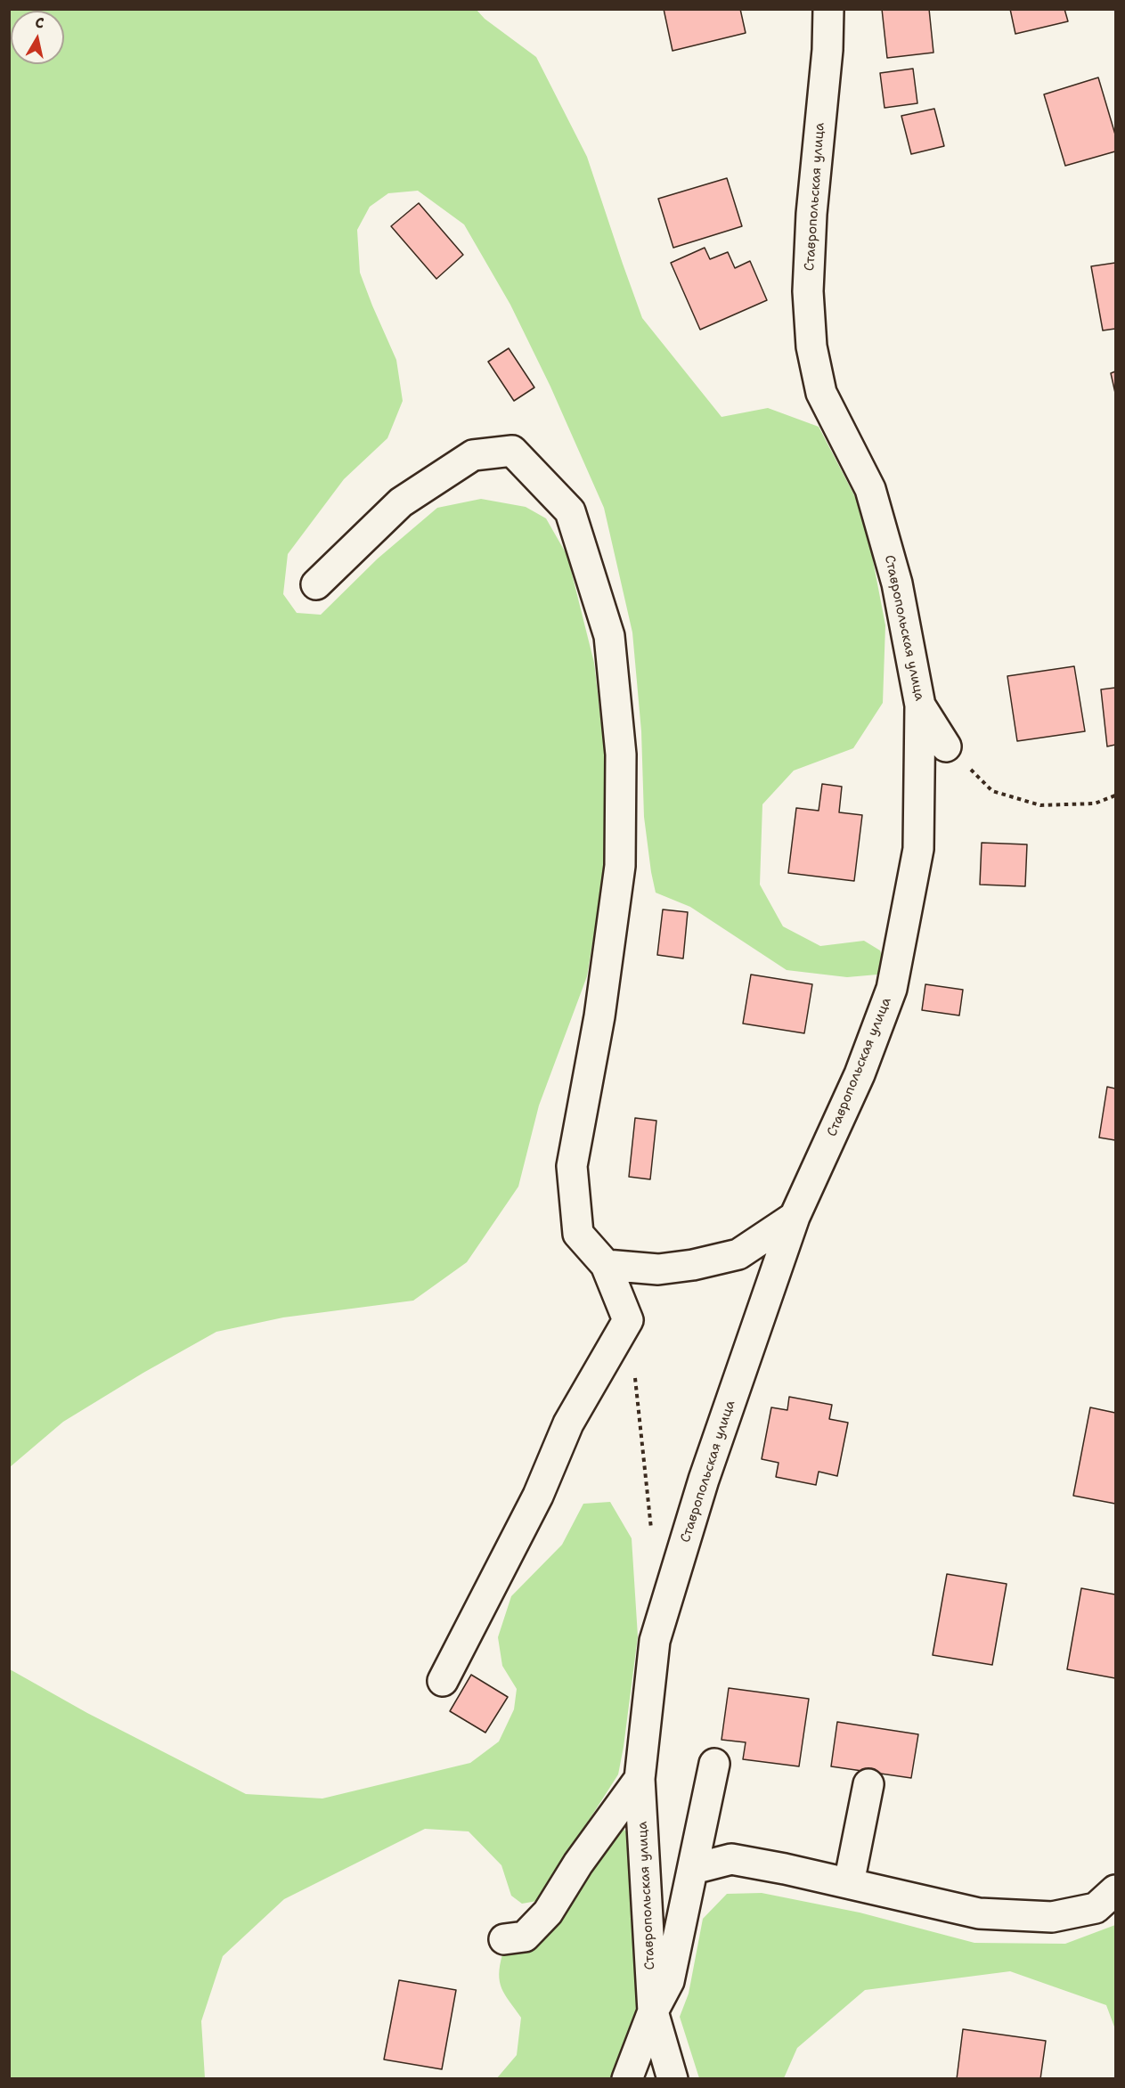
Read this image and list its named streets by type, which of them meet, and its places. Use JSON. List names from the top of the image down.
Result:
{
  "streets": {
    "street": ["Ставропольская улица"]
  },
  "north": "top"
}
